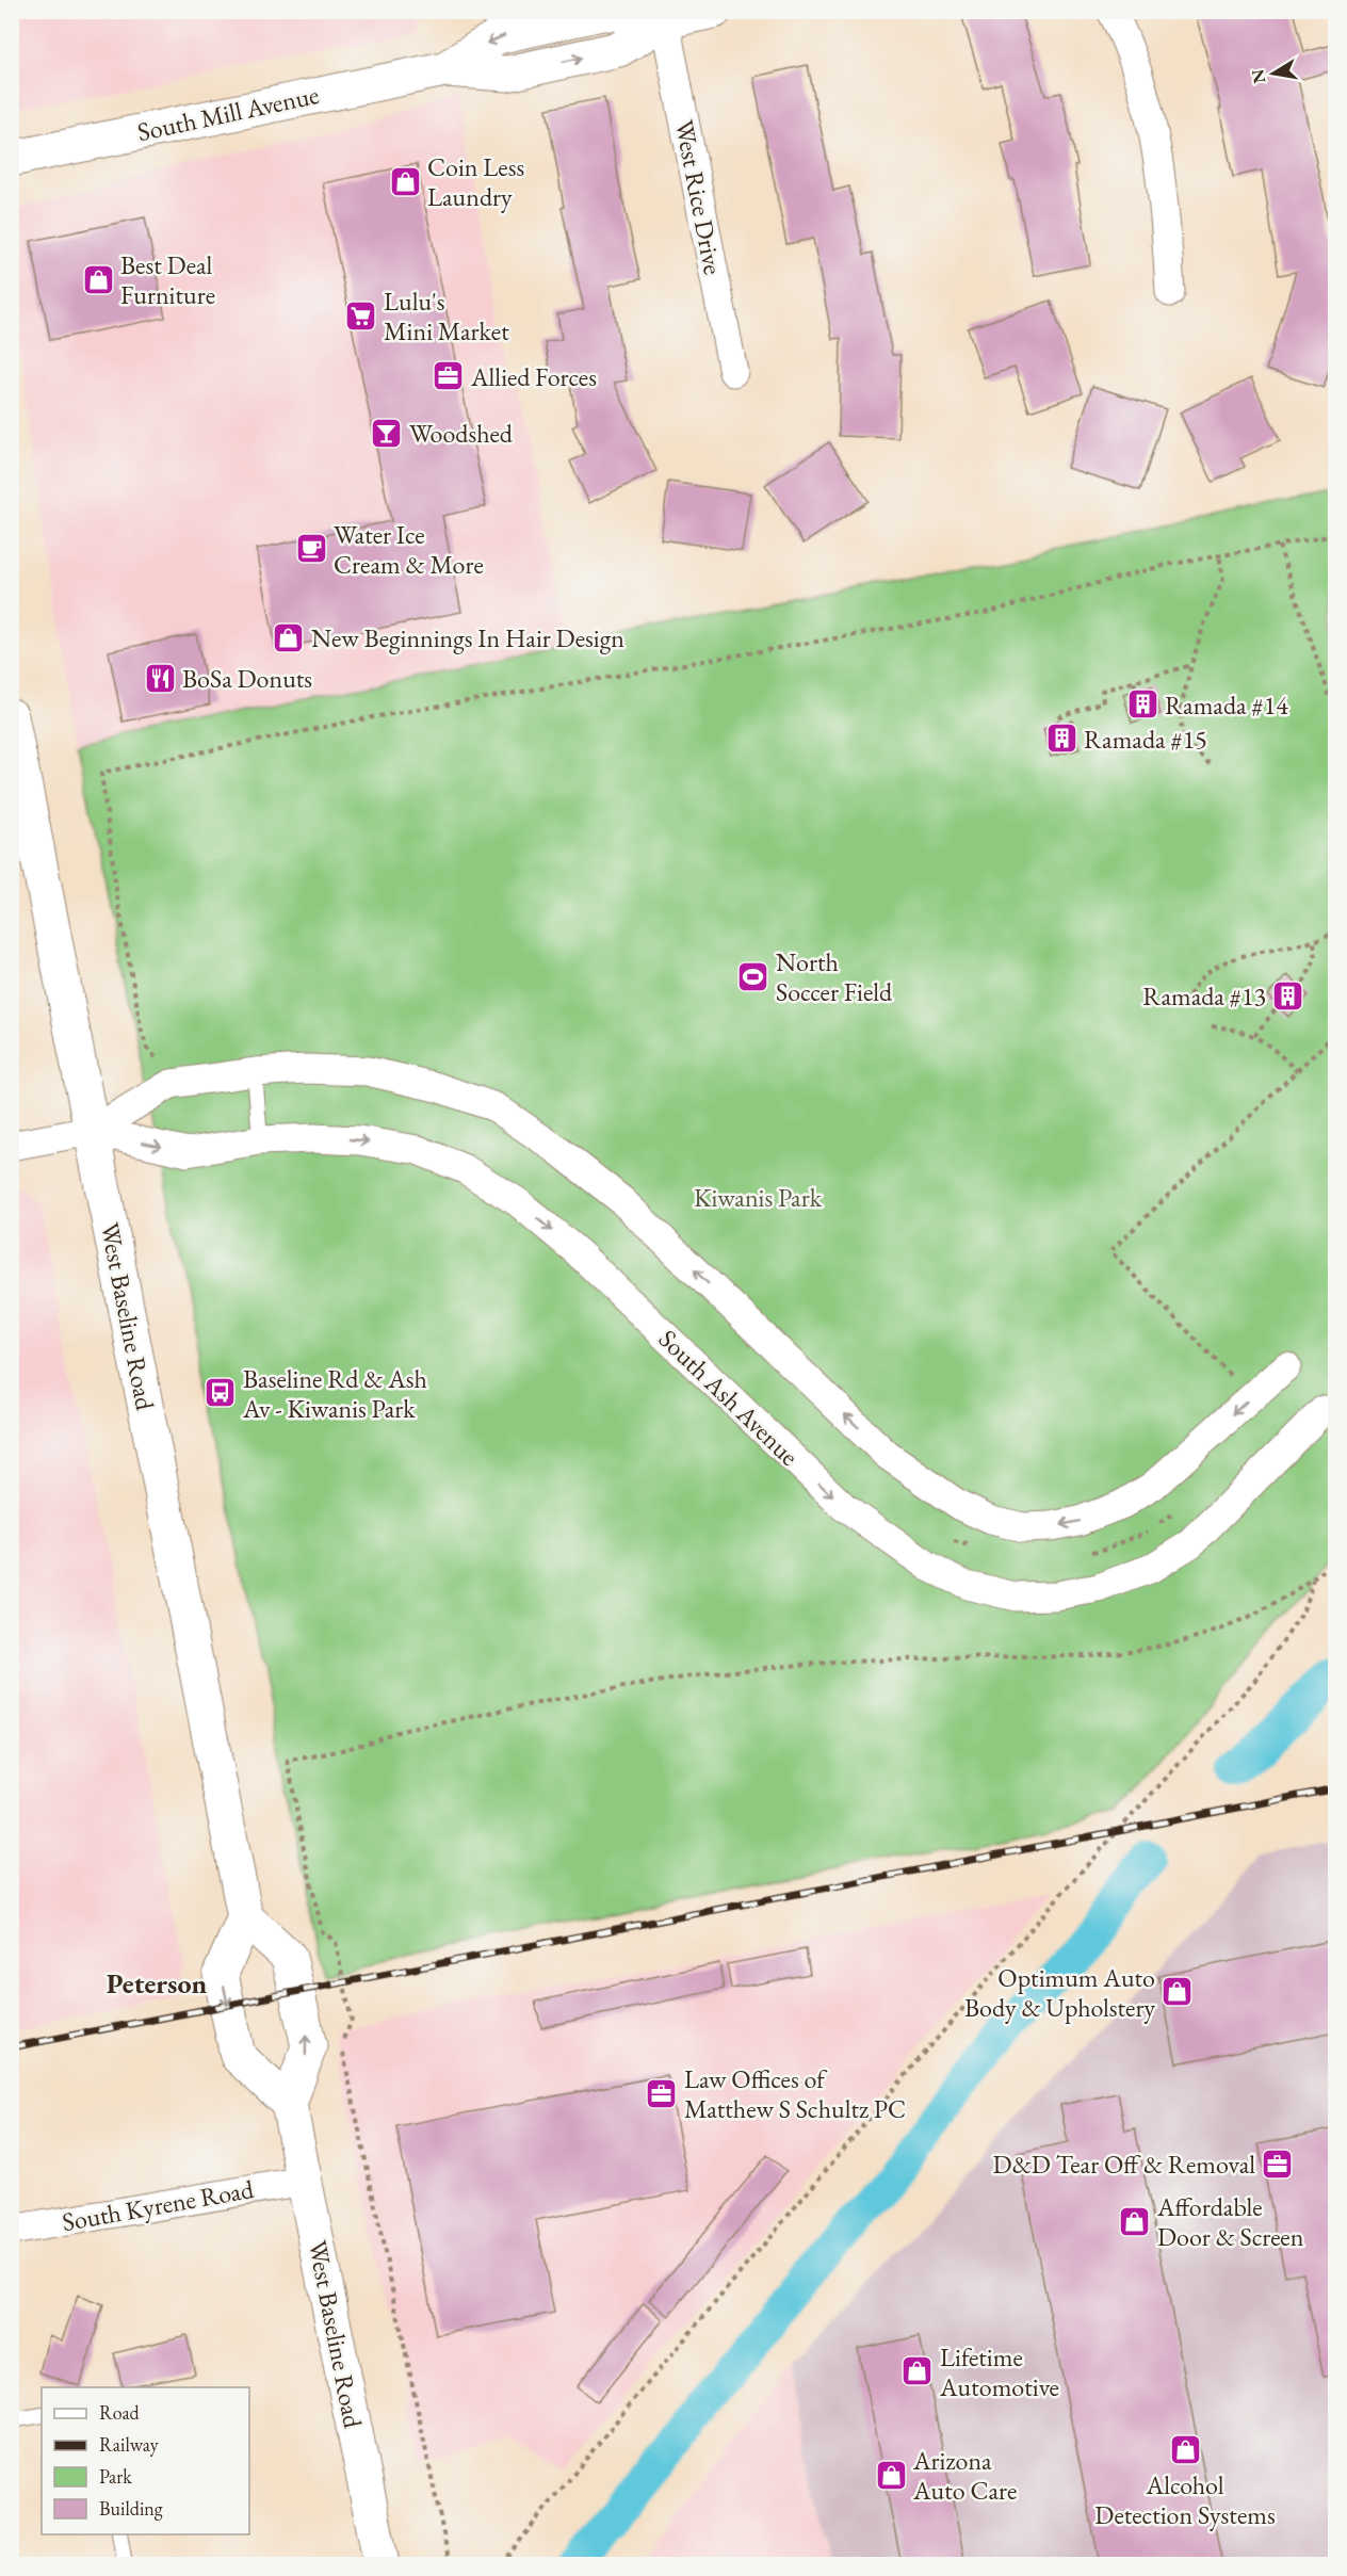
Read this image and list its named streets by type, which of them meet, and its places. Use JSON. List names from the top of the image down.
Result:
{
  "streets": {
    "main road": ["South Mill Avenue", "West Baseline Road"],
    "street": ["West Rice Drive", "South Ash Avenue", "South Kyrene Road"]
  },
  "crossings": [
    ["South Mill Avenue", "West Rice Drive"],
    ["West Baseline Road", "South Ash Avenue"],
    ["West Baseline Road", "South Kyrene Road"]
  ],
  "districts": ["Peterson"],
  "parks": ["Kiwanis Park"],
  "places": {
    "shop": [
      "Coin Less Laundry",
      "Best Deal Furniture",
      "New Beginnings In Hair Design",
      "Optimum Auto Body & Upholstery",
      "Affordable Door & Screen",
      "Lifetime Automotive",
      "Alcohol Detection Systems",
      "Arizona Auto Care"
    ],
    "supermarket": ["Lulu's Mini Market"],
    "office": ["Allied Forces", "Law Offices of Matthew S Schultz PC", "D&D Tear Off & Removal"],
    "bar": ["Woodshed"],
    "cafe": ["Water Ice Cream & More"],
    "restaurant": ["BoSa Donuts"],
    "building": ["Ramada #14", "Ramada #15", "Ramada #13"],
    "sports": ["North Soccer Field"],
    "bus stop": ["Baseline Rd & Ash Av - Kiwanis Park"]
  },
  "legend": [
    "Road",
    "Railway",
    "Park",
    "Building"
  ],
  "north": "left"
}
